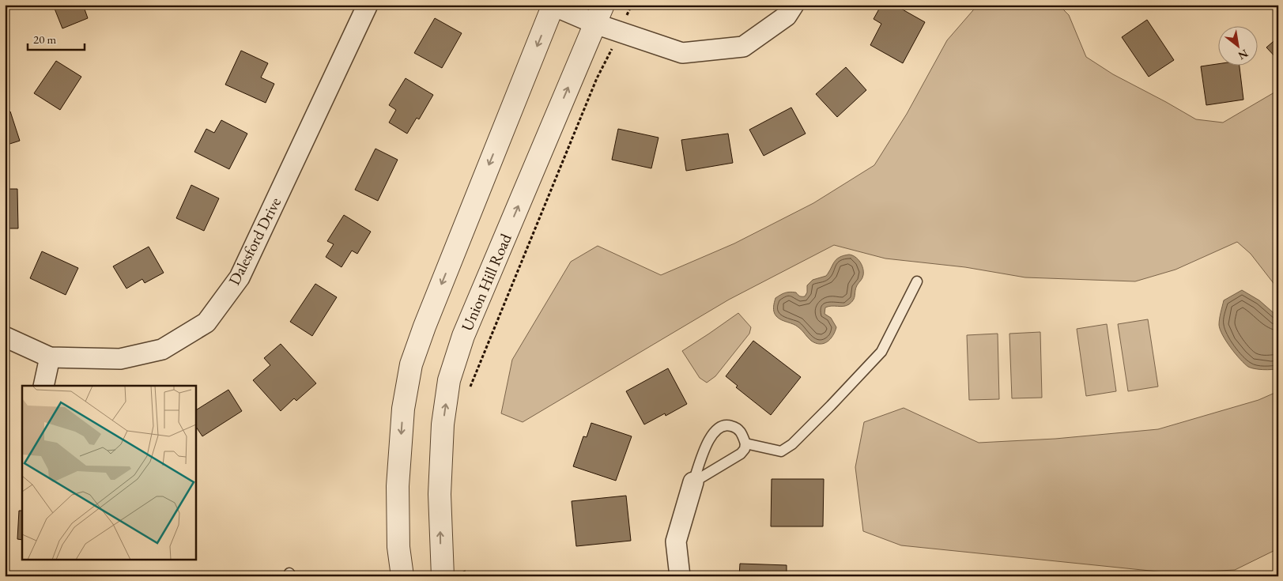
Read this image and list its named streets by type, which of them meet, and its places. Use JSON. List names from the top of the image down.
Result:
{
  "streets": {
    "street": ["Dalesford Drive", "Union Hill Road"]
  },
  "scale_bar": "20 m",
  "north": "bottom right"
}
